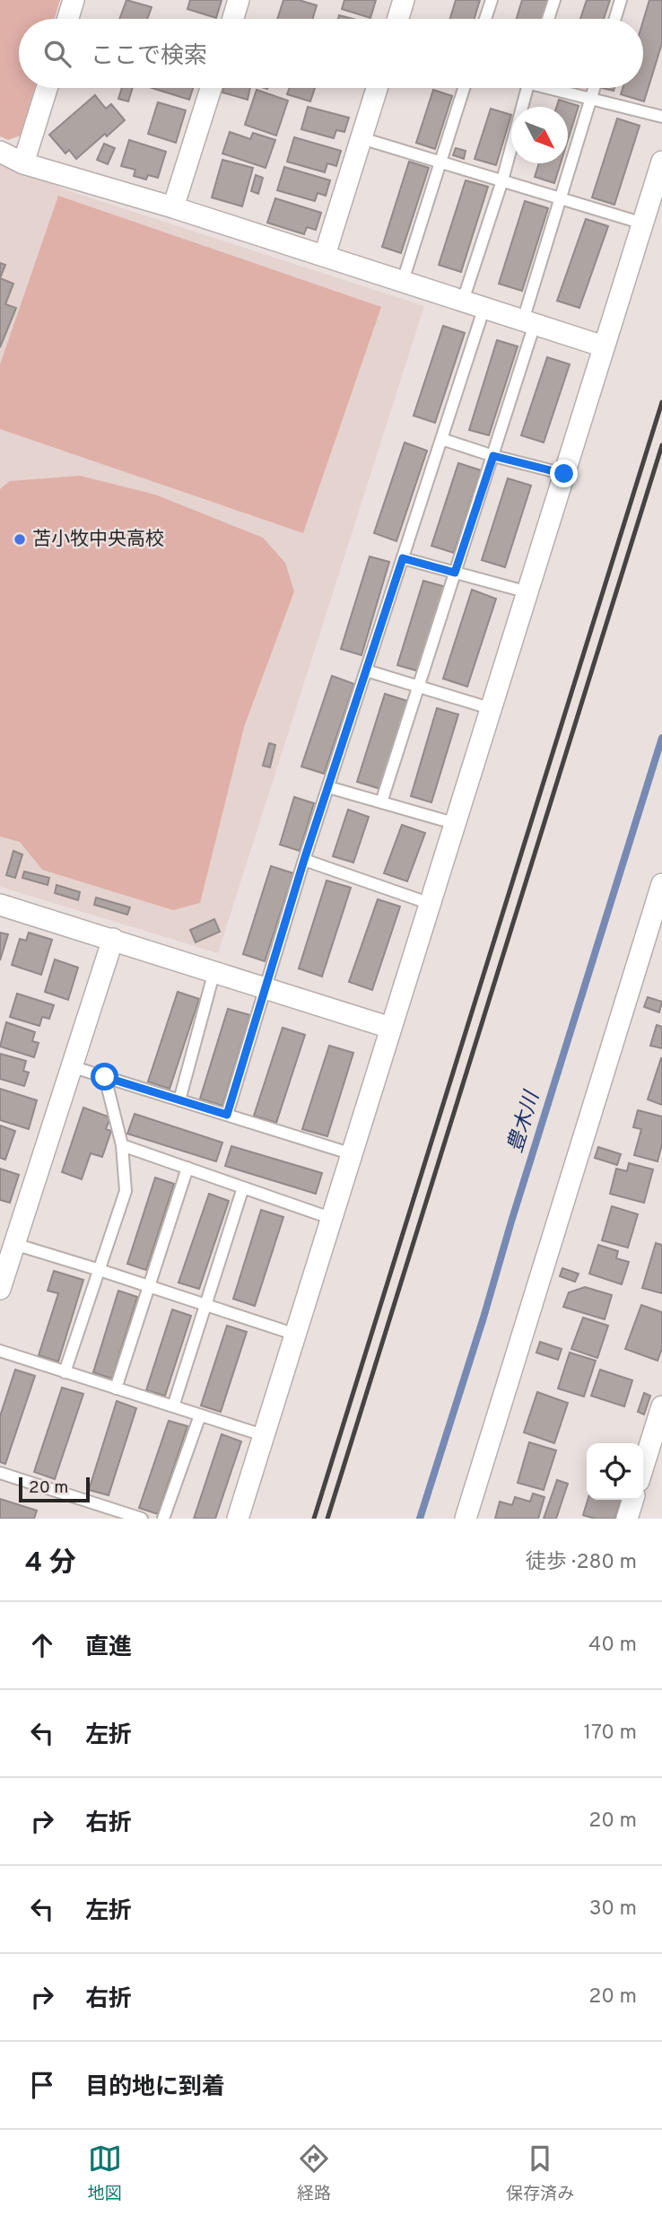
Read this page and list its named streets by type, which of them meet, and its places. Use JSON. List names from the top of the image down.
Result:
{
  "water": ["豊木川"],
  "places": ["苫小牧中央高校"],
  "scale_bar": "20 m",
  "north": "bottom right",
  "page": {
    "search": "ここで検索",
    "scale": "20 m",
    "heading": ["4 分", "徒歩 · 280 m"],
    "list": [
      ["直進", "40 m"],
      ["左折", "170 m"],
      ["右折", "20 m"],
      ["左折", "30 m"],
      ["右折", "20 m"],
      "目的地に到着"
    ],
    "nav": ["地図", "経路", "保存済み"]
  }
}
